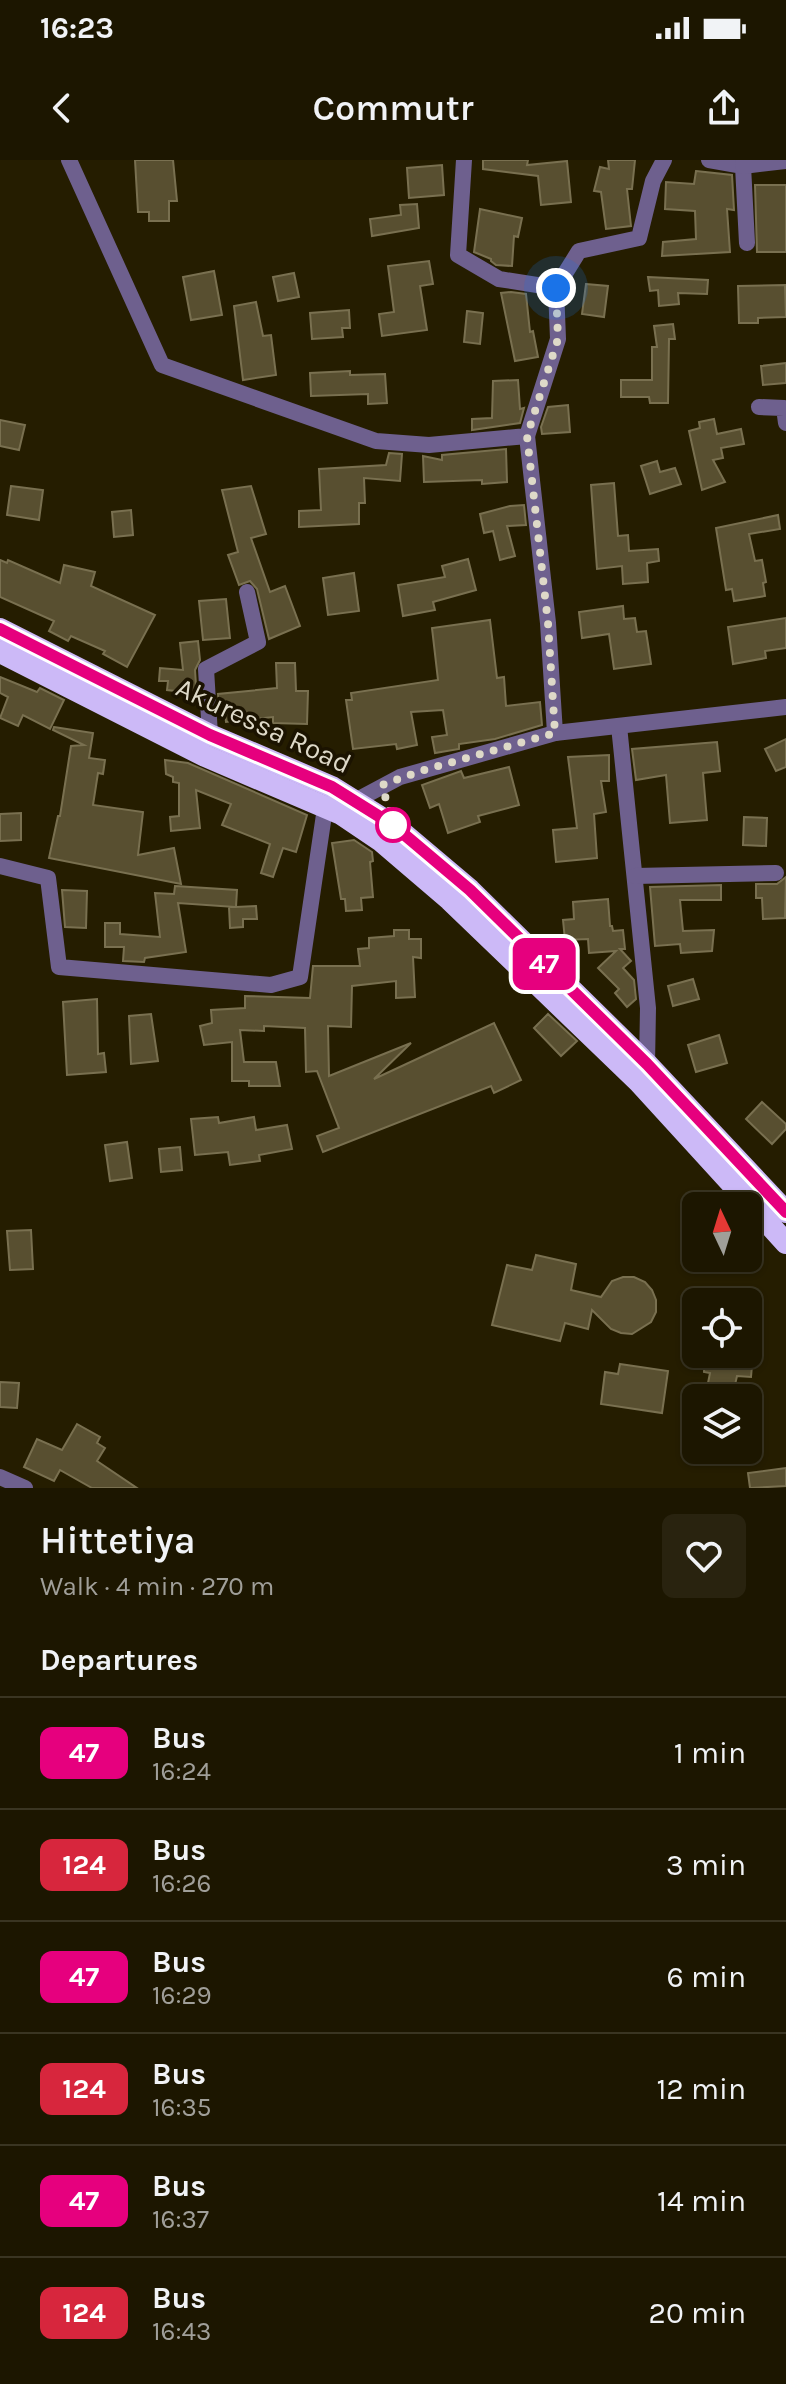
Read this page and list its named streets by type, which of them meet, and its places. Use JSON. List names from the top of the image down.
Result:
{
  "streets": {
    "highway": ["Akuressa Road"]
  },
  "lines": ["bus line 47"],
  "north": "top",
  "page": {
    "status": "16:23",
    "header": "Commutr",
    "on_map": "47",
    "heading": [
      ["Hittetiya", "Walk · 4 min · 270 m"],
      "Departures"
    ],
    "list": [
      {
        "mark": "47",
        "name": "Bus",
        "note": "16:24",
        "value": "1 min"
      },
      {
        "mark": "124",
        "name": "Bus",
        "note": "16:26",
        "value": "3 min"
      },
      {
        "mark": "47",
        "name": "Bus",
        "note": "16:29",
        "value": "6 min"
      },
      {
        "mark": "124",
        "name": "Bus",
        "note": "16:35",
        "value": "12 min"
      },
      {
        "mark": "47",
        "name": "Bus",
        "note": "16:37",
        "value": "14 min"
      },
      {
        "mark": "124",
        "name": "Bus",
        "note": "16:43",
        "value": "20 min"
      }
    ]
  }
}
